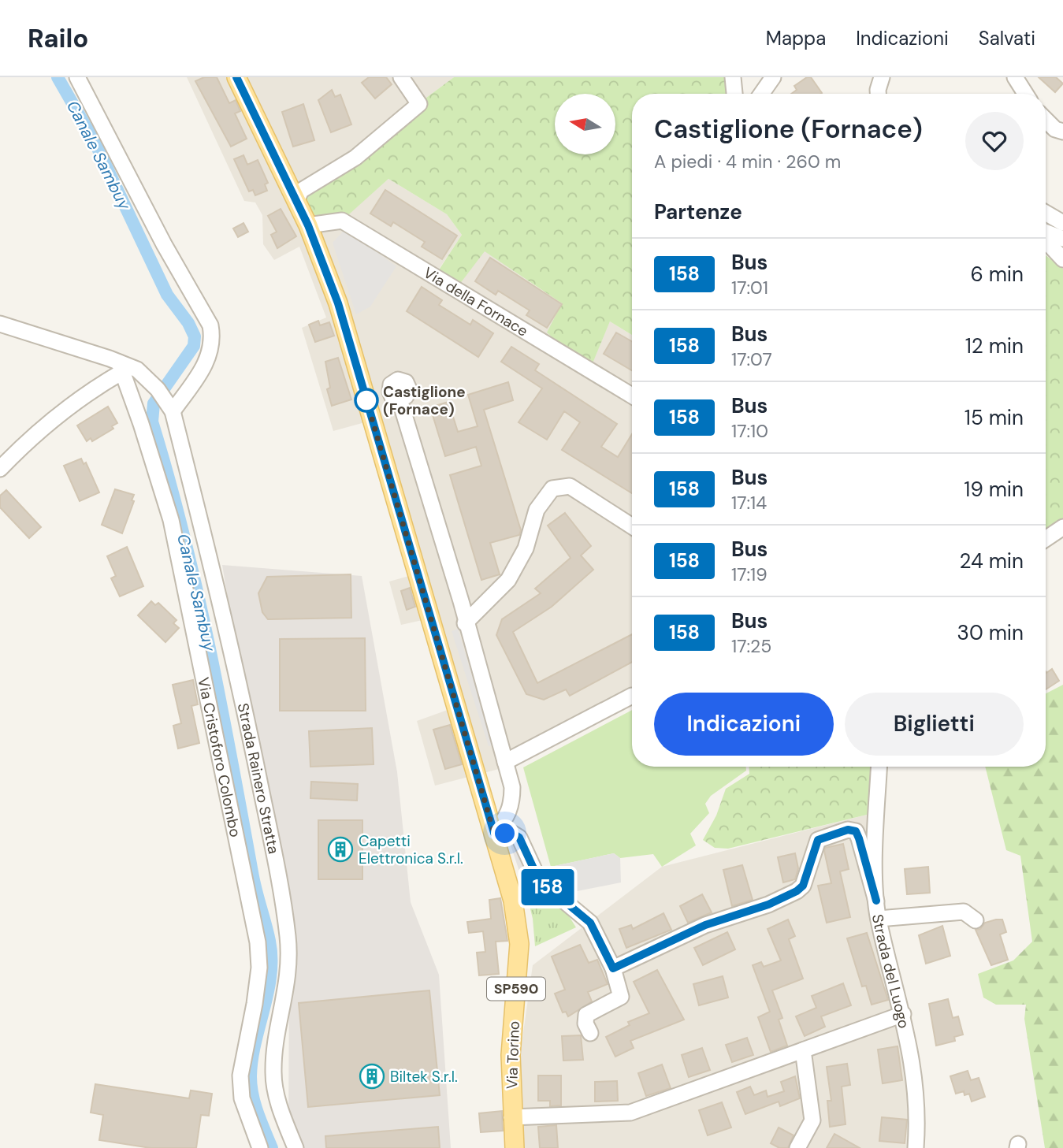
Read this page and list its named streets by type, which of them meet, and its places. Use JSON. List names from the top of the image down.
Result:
{
  "streets": {
    "main road": ["SP590", "Via Torino"],
    "street": [
      "Via della Fornace",
      "Via Cristoforo Colombo",
      "Strada Rainero Stratta",
      "Strada del Luogo"
    ]
  },
  "crossings": [
    ["Via della Fornace", "Via Torino"],
    ["Via Cristoforo Colombo", "Strada Rainero Stratta"]
  ],
  "water": ["Canale Sambuy"],
  "places": {
    "other": ["Castiglione (Fornace)"],
    "building": ["Capetti Elettronica S.r.l.", "Biltek S.r.l."]
  },
  "lines": ["bus line 158"],
  "north": "left",
  "page": {
    "header": "Railo",
    "nav": ["Mappa", "Indicazioni", "Salvati"],
    "on_map": "158",
    "heading": [
      ["Castiglione (Fornace)", "A piedi · 4 min · 260 m"],
      "Partenze"
    ],
    "list": [
      {
        "mark": "158",
        "name": "Bus",
        "note": "17:01",
        "value": "6 min"
      },
      {
        "mark": "158",
        "name": "Bus",
        "note": "17:07",
        "value": "12 min"
      },
      {
        "mark": "158",
        "name": "Bus",
        "note": "17:10",
        "value": "15 min"
      },
      {
        "mark": "158",
        "name": "Bus",
        "note": "17:14",
        "value": "19 min"
      },
      {
        "mark": "158",
        "name": "Bus",
        "note": "17:19",
        "value": "24 min"
      },
      {
        "mark": "158",
        "name": "Bus",
        "note": "17:25",
        "value": "30 min"
      }
    ],
    "buttons": ["Indicazioni", "Biglietti"]
  }
}
